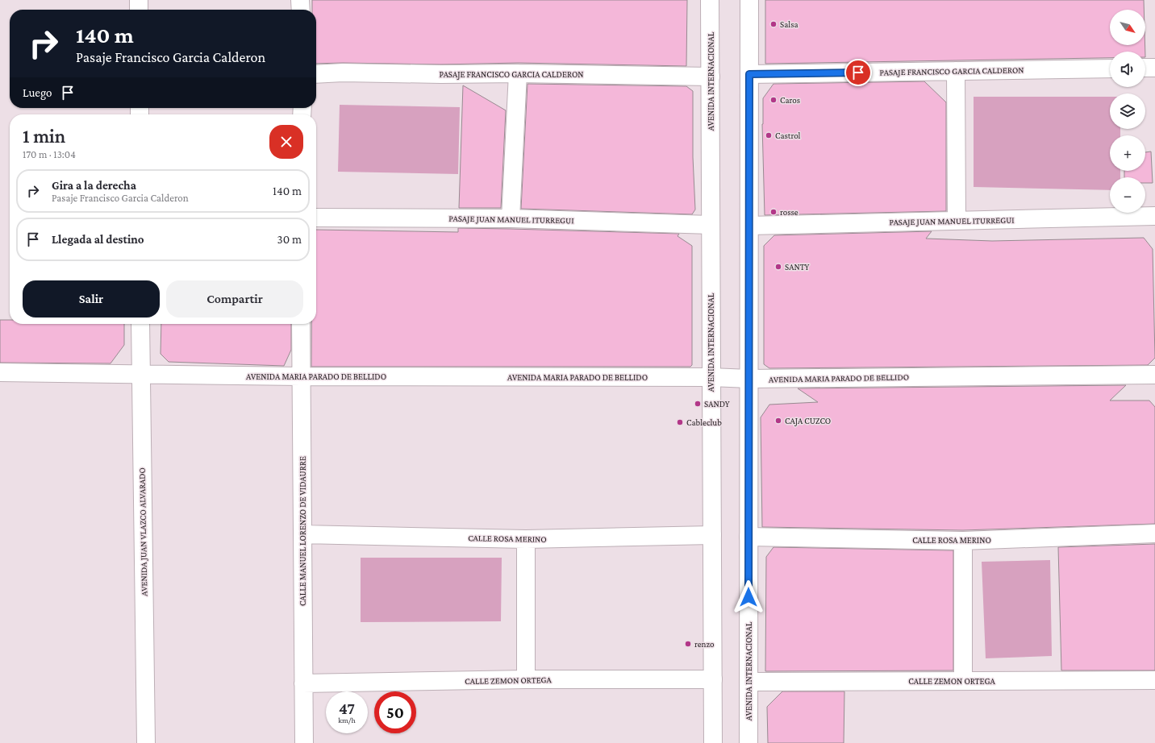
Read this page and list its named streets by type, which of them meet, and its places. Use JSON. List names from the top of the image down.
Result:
{
  "streets": {
    "street": [
      "PASAJE FRANCISCO GARCIA CALDERON",
      "AVENIDA INTERNACIONAL",
      "PASAJE JUAN MANUEL ITURREGUI",
      "AVENIDA MARIA PARADO DE BELLIDO",
      "CALLE MANUEL LORENZO DE VIDAURRE",
      "AVENIDA JUAN VLAZCO ALVARADO",
      "CALLE ROSA MERINO",
      "CALLE ZEMON ORTEGA"
    ]
  },
  "crossings": [
    ["PASAJE FRANCISCO GARCIA CALDERON", "AVENIDA INTERNACIONAL"],
    ["AVENIDA INTERNACIONAL", "PASAJE JUAN MANUEL ITURREGUI"],
    ["AVENIDA INTERNACIONAL", "AVENIDA MARIA PARADO DE BELLIDO"],
    ["AVENIDA INTERNACIONAL", "CALLE ROSA MERINO"],
    ["AVENIDA INTERNACIONAL", "CALLE ZEMON ORTEGA"],
    ["AVENIDA MARIA PARADO DE BELLIDO", "CALLE MANUEL LORENZO DE VIDAURRE"],
    ["AVENIDA MARIA PARADO DE BELLIDO", "AVENIDA JUAN VLAZCO ALVARADO"],
    ["CALLE MANUEL LORENZO DE VIDAURRE", "CALLE ROSA MERINO"],
    ["CALLE MANUEL LORENZO DE VIDAURRE", "CALLE ZEMON ORTEGA"]
  ],
  "places": [
    "Salsa",
    "Caros",
    "Castrol",
    "rosse",
    "SANTY",
    "SANDY",
    "CAJA CUZCO",
    "Cableclub",
    "renzo"
  ],
  "north": "bottom right",
  "page": {
    "map_buttons": ["+", "−"],
    "turn": ["140 m", "Pasaje Francisco Garcia Calderon"],
    "then": "Luego",
    "heading": ["1 min", "170 m · 13:04"],
    "list": [
      {
        "name": "Gira a la derecha",
        "note": "Pasaje Francisco Garcia Calderon",
        "value": "140 m"
      },
      {
        "name": "Llegada al destino",
        "value": "30 m"
      }
    ],
    "buttons": ["Salir", "Compartir"],
    "speed": "47 km/h",
    "limit": "50"
  }
}
